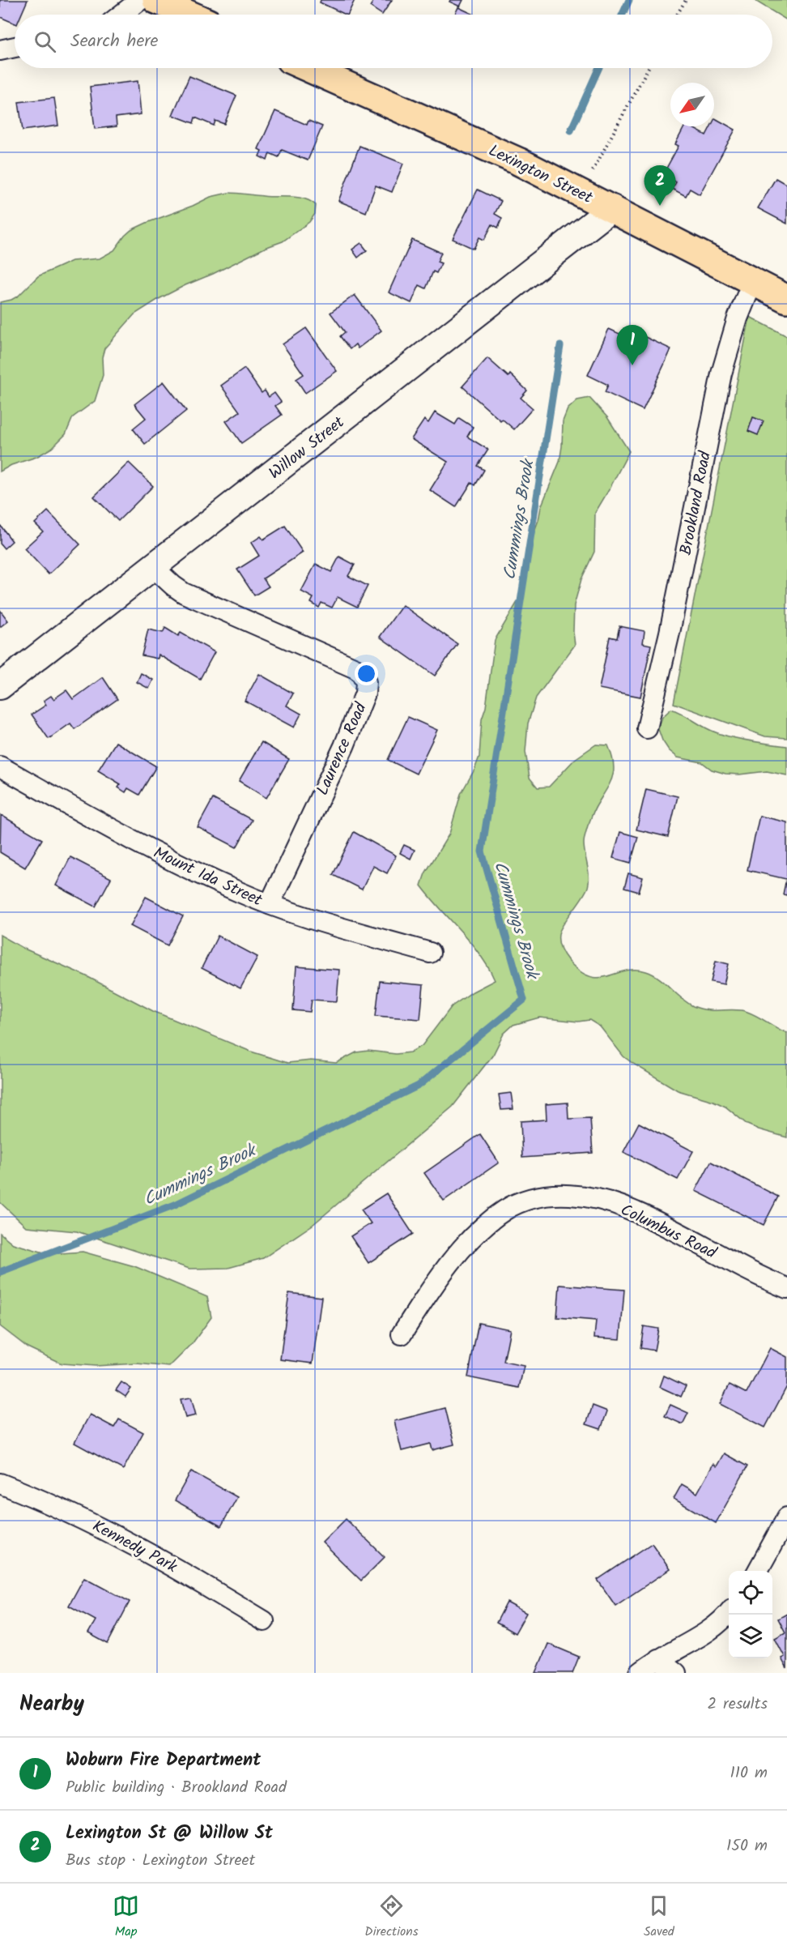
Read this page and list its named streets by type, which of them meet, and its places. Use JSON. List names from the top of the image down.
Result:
{
  "streets": {
    "main road": ["Lexington Street"],
    "street": [
      "Willow Street",
      "Brookland Road",
      "Laurence Road",
      "Mount Ida Street",
      "Columbus Road",
      "Kennedy Park"
    ]
  },
  "crossings": [
    ["Lexington Street", "Willow Street"],
    ["Lexington Street", "Brookland Road"],
    ["Willow Street", "Laurence Road"],
    ["Laurence Road", "Mount Ida Street"]
  ],
  "water": ["Cummings Brook"],
  "north": "bottom left",
  "page": {
    "search": "Search here",
    "pins": ["2", "1"],
    "heading": ["Nearby", "2 results"],
    "list": [
      {
        "mark": "1",
        "name": "Woburn Fire Department",
        "note": "Public building · Brookland Road",
        "value": "110 m"
      },
      {
        "mark": "2",
        "name": "Lexington St @ Willow St",
        "note": "Bus stop · Lexington Street",
        "value": "150 m"
      }
    ],
    "nav": ["Map", "Directions", "Saved"]
  }
}
